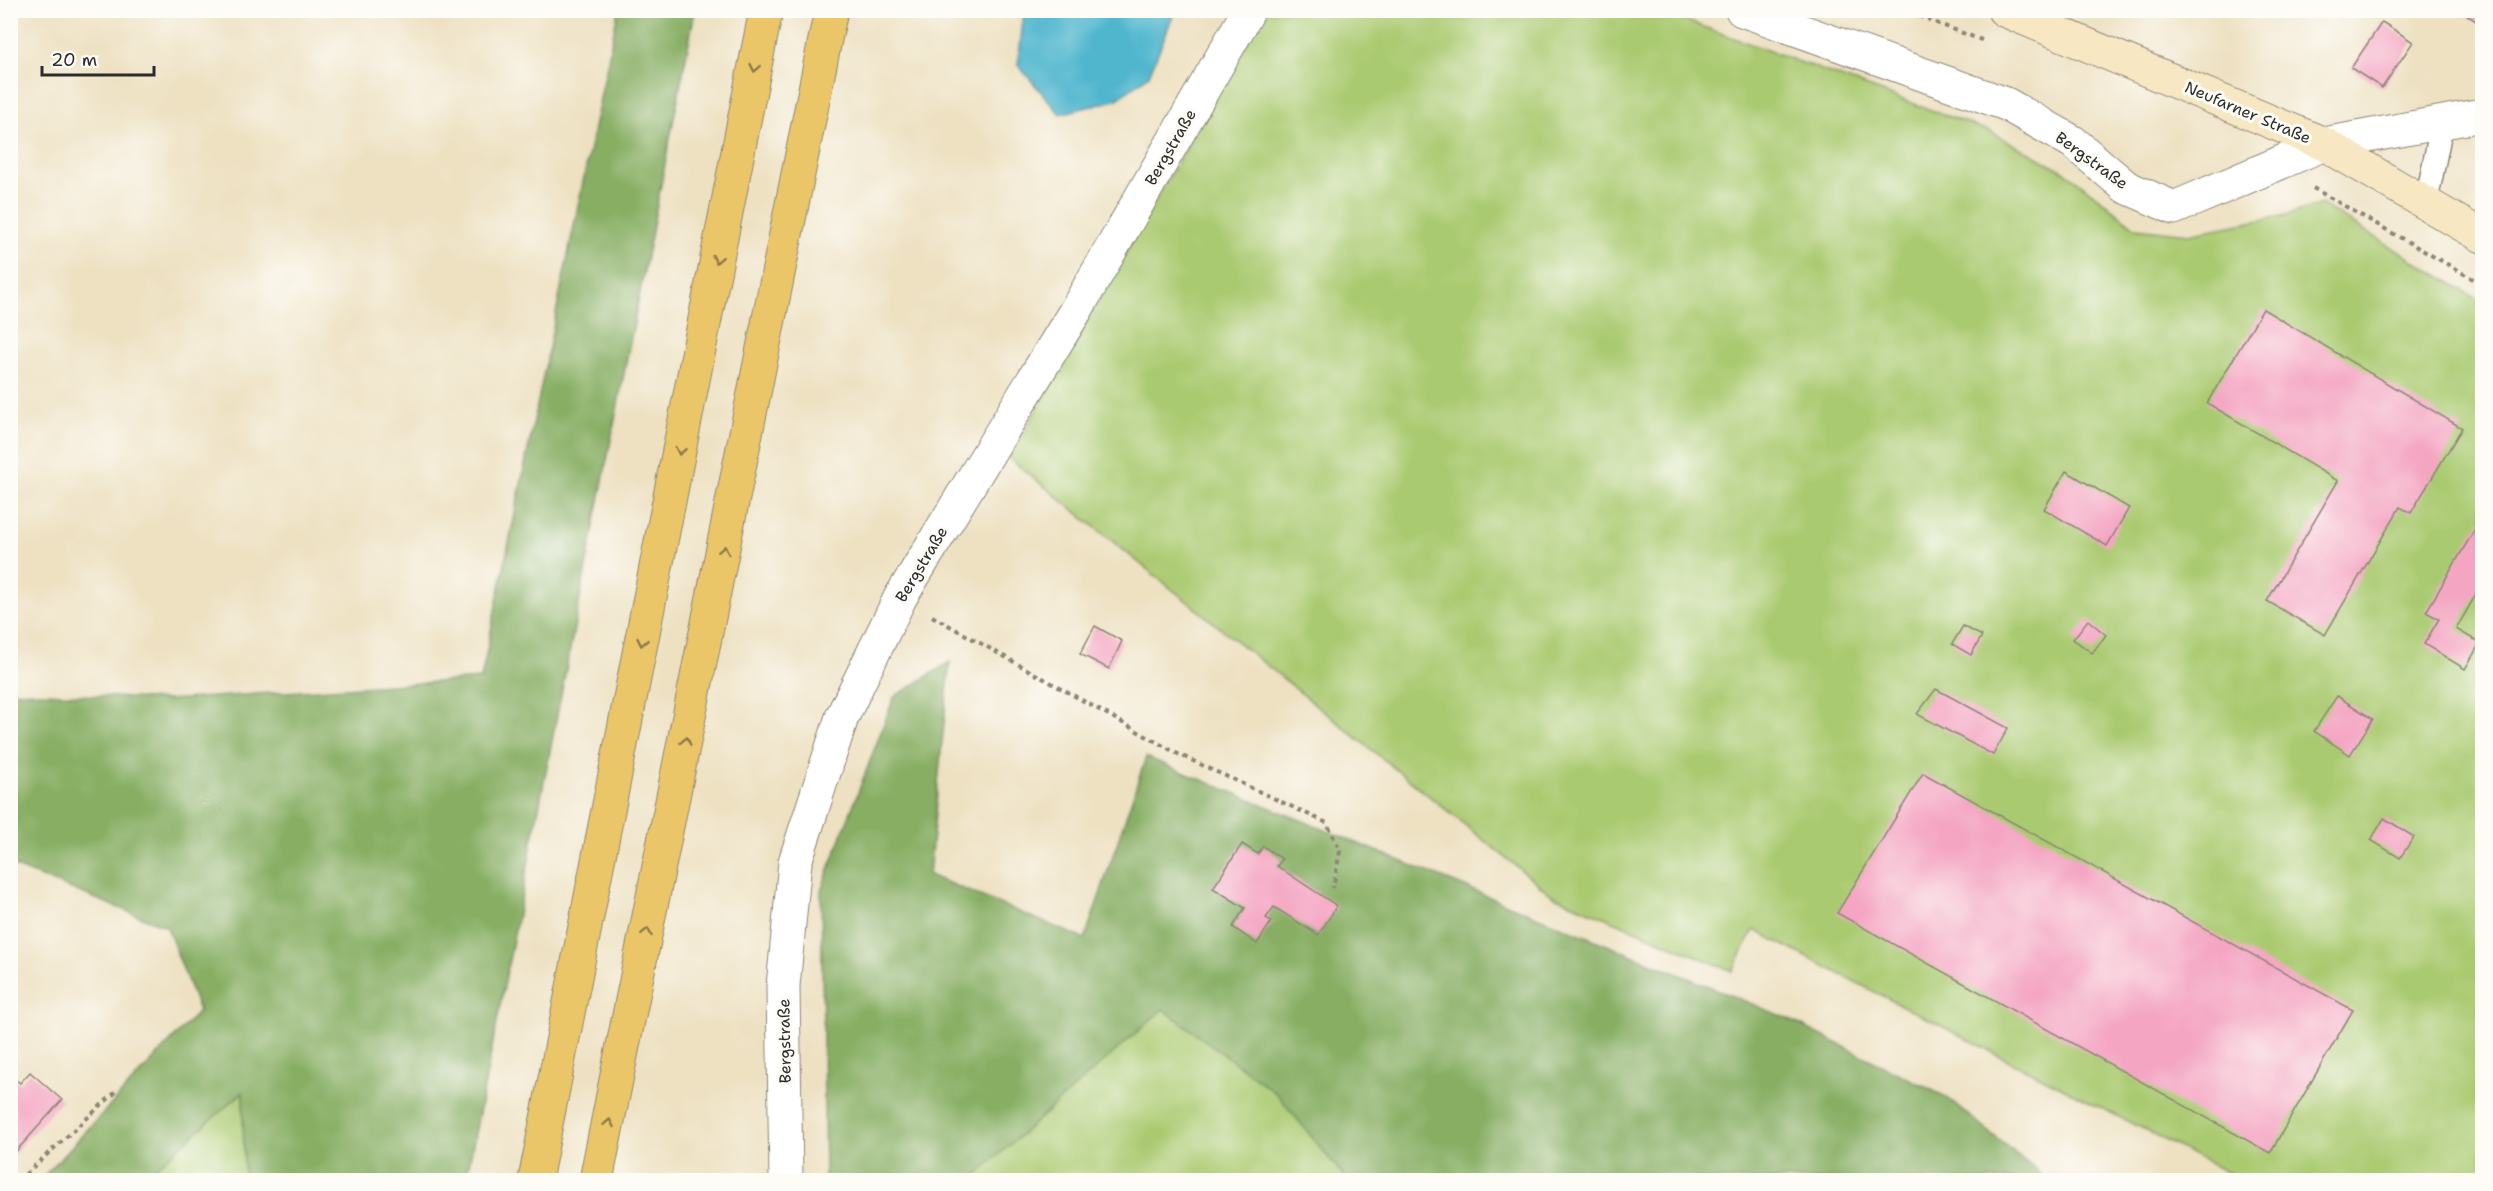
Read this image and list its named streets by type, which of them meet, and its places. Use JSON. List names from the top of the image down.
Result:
{
  "streets": {
    "street": ["Neufarner Straße", "Bergstraße"]
  },
  "crossings": [
    ["Neufarner Straße", "Bergstraße"]
  ],
  "scale_bar": "20 m"
}
